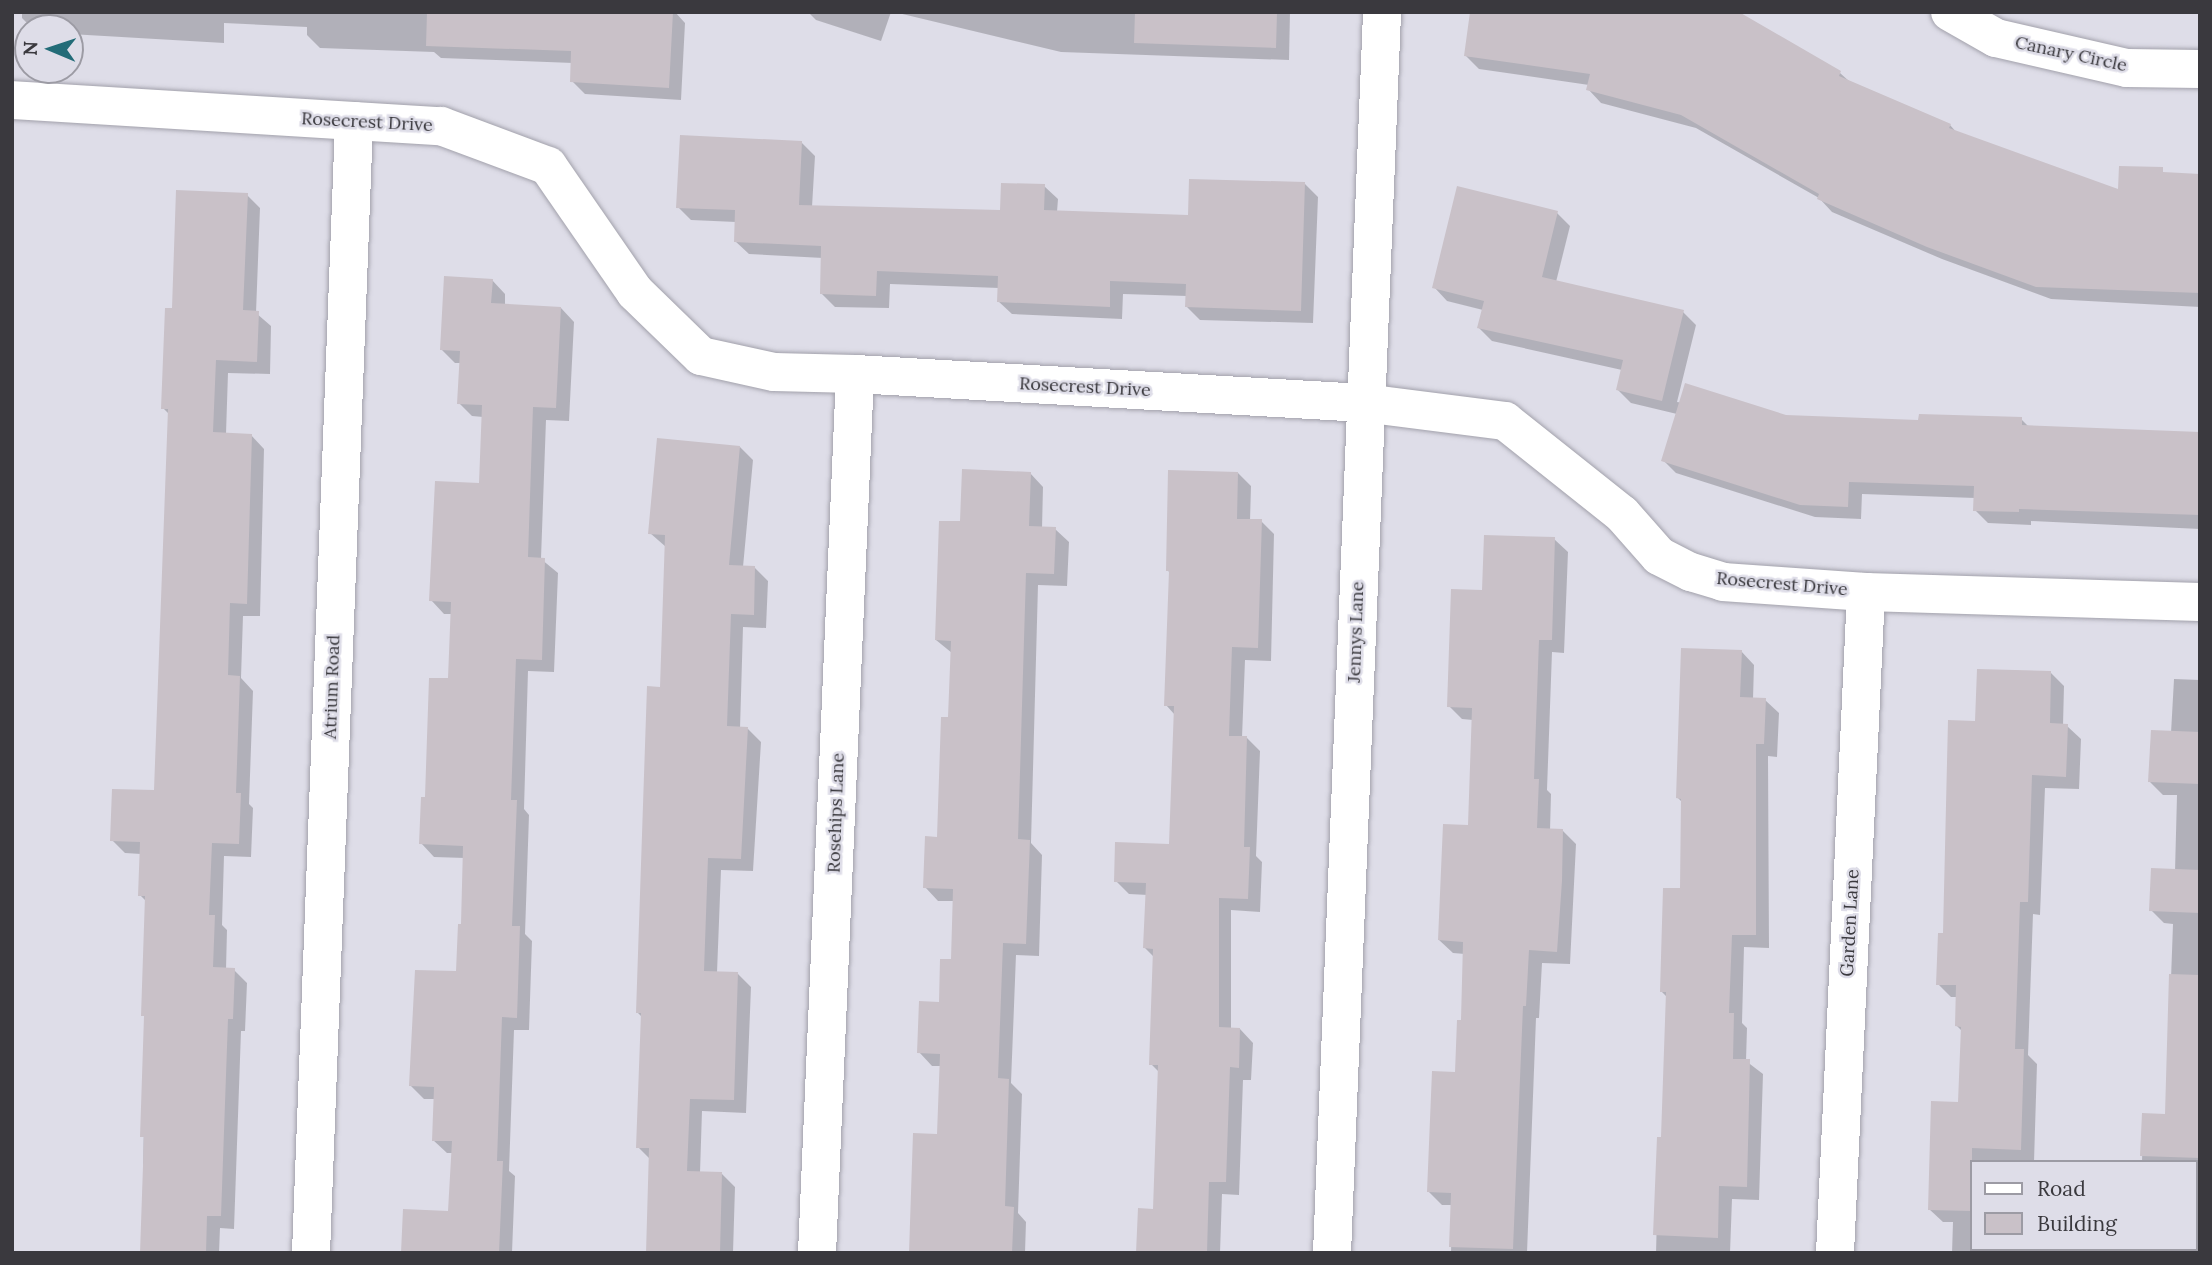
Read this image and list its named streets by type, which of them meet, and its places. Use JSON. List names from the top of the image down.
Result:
{
  "streets": {
    "street": [
      "Canary Circle",
      "Rosecrest Drive",
      "Jennys Lane",
      "Atrium Road",
      "Rosehips Lane",
      "Garden Lane"
    ]
  },
  "crossings": [
    ["Rosecrest Drive", "Jennys Lane"],
    ["Rosecrest Drive", "Atrium Road"],
    ["Rosecrest Drive", "Rosehips Lane"],
    ["Rosecrest Drive", "Garden Lane"]
  ],
  "legend": ["Road", "Building"],
  "north": "left"
}
